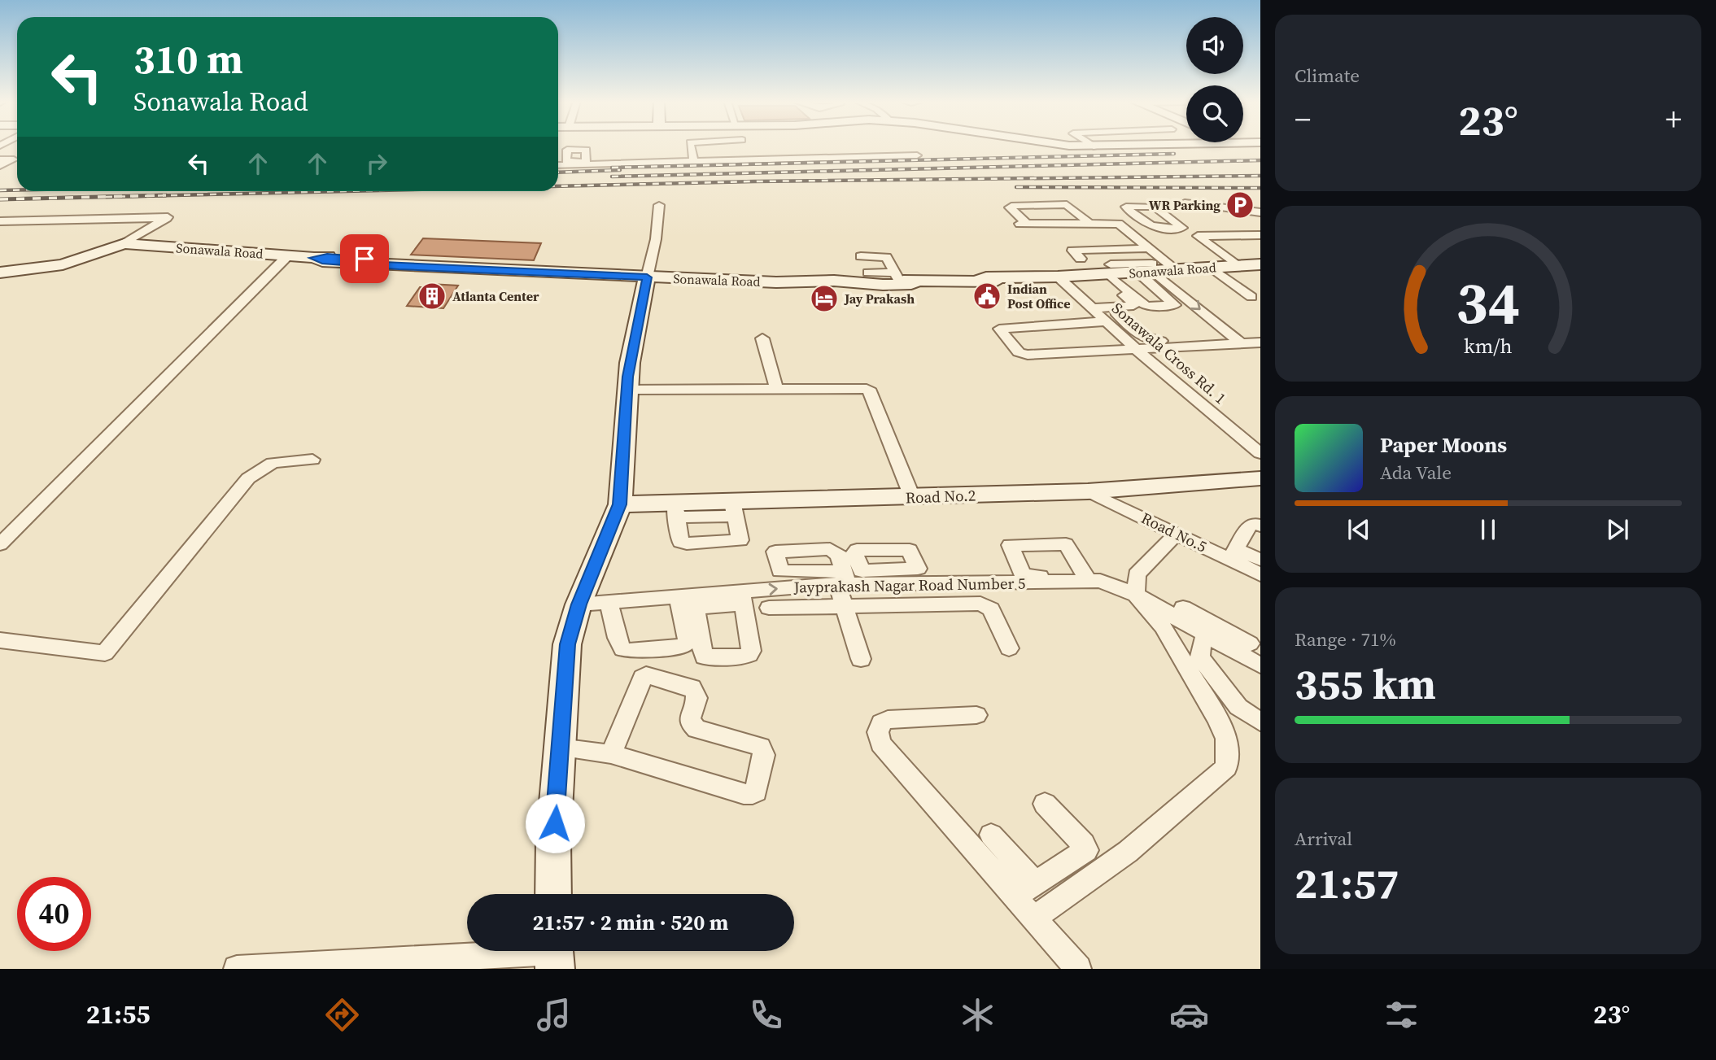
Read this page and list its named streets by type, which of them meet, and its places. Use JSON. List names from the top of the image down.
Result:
{
  "streets": {
    "street": [
      "Sonawala Road",
      "Sonawala Cross Rd. 1",
      "Road No.2",
      "Road No.5",
      "Jayprakash Nagar Road Number 5"
    ]
  },
  "crossings": [
    ["Sonawala Road", "Sonawala Cross Rd. 1"],
    ["Road No.2", "Road No.5"]
  ],
  "places": {
    "parking": ["WR Parking"],
    "building": ["Atlanta Center"],
    "public building": ["Indian Post Office"],
    "hotel": ["Jay Prakash"]
  },
  "page": {
    "tile": [
      "Climate",
      ["Range · 71%", "355 km"],
      ["Arrival", "21:57"]
    ],
    "turn": ["310 m", "Sonawala Road"],
    "heat": ["−", "23°", "+"],
    "song": ["Paper Moons", "Ada Vale"],
    "limit": "40",
    "trip": "21:57 · 2 min · 520 m",
    "tabs": ["21:55", "23°"],
    "gauge": ["34", "km/h"]
  }
}
